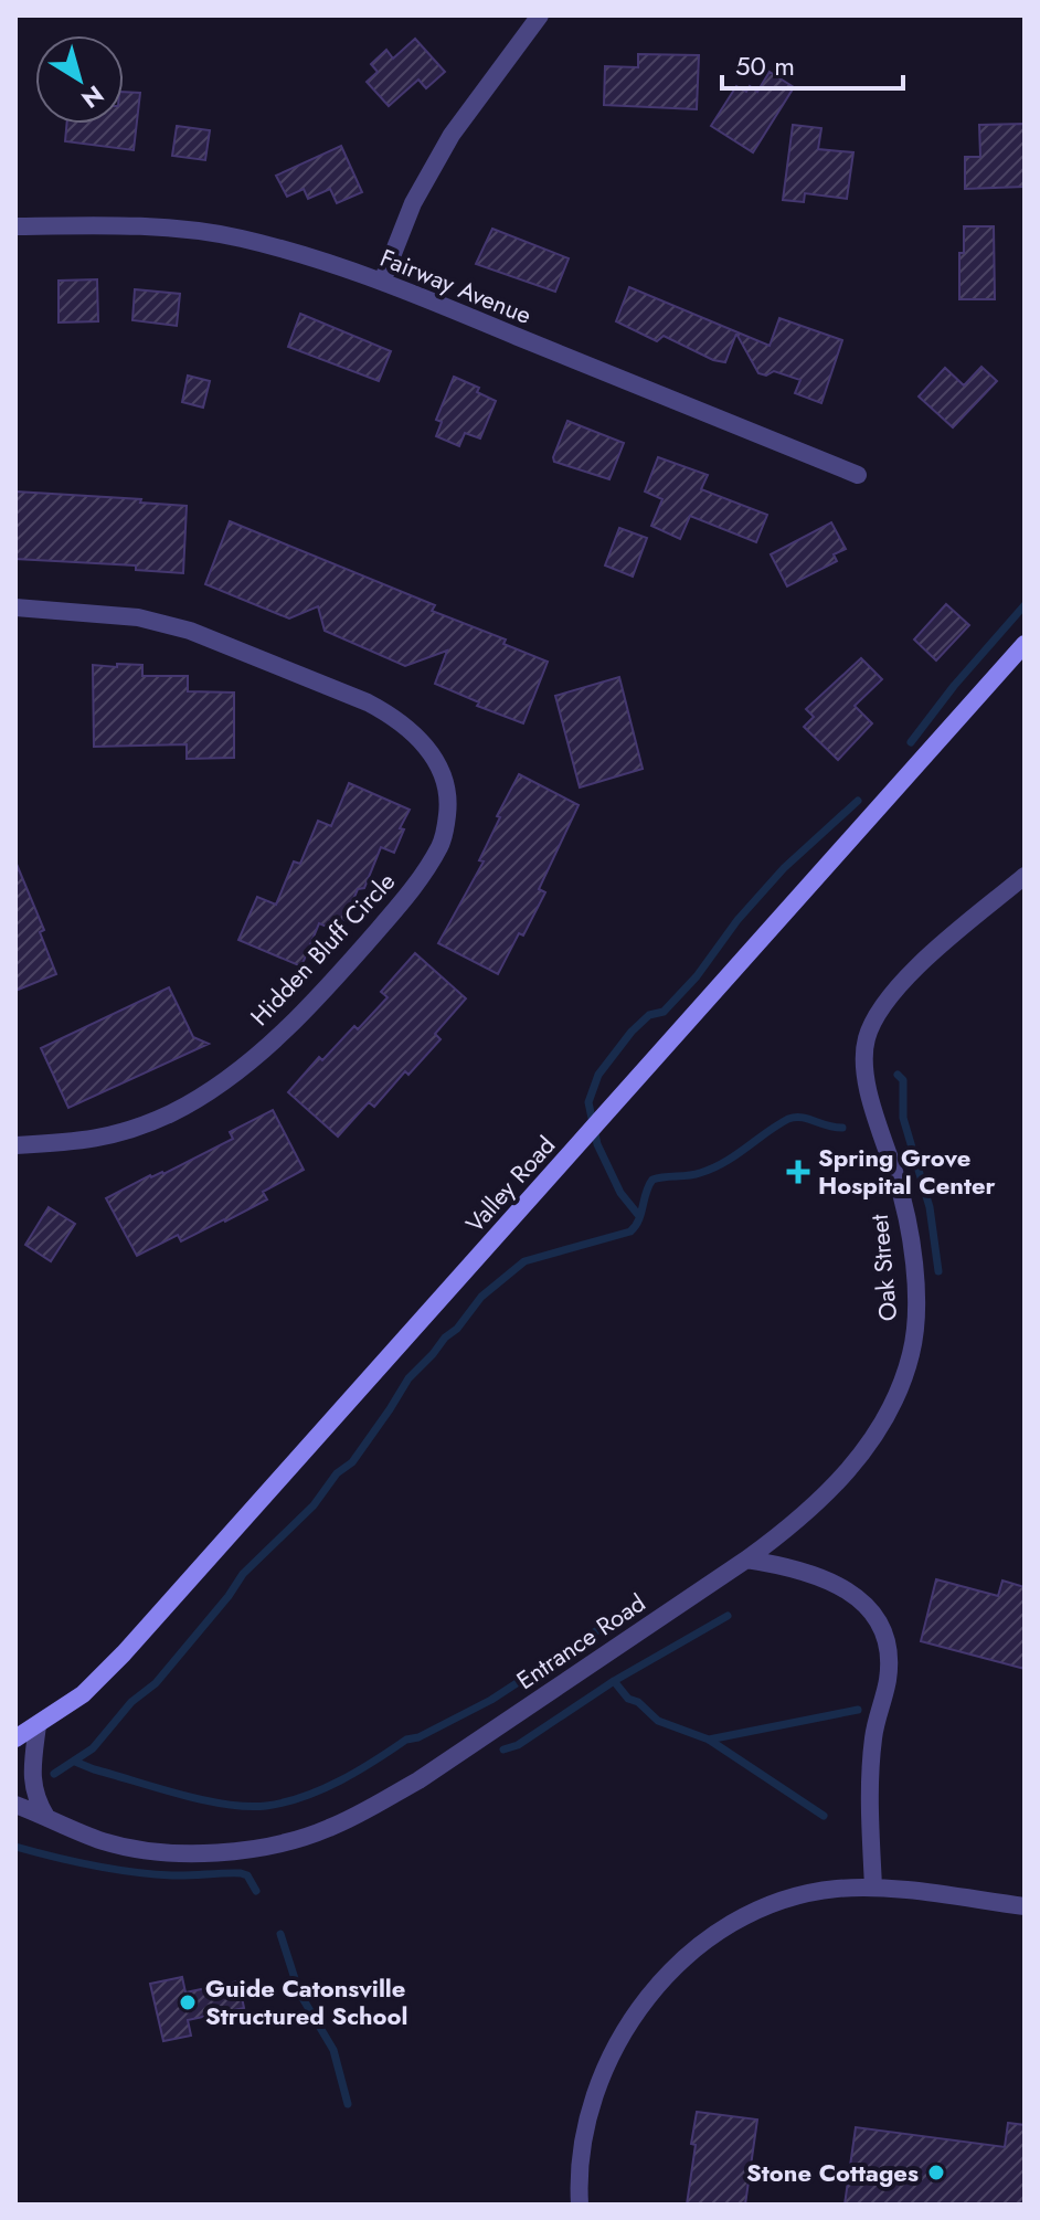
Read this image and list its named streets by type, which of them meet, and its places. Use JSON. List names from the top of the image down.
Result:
{
  "streets": {
    "street": [
      "Fairway Avenue",
      "Hidden Bluff Circle",
      "Valley Road",
      "Oak Street",
      "Entrance Road"
    ]
  },
  "crossings": [
    ["Oak Street", "Entrance Road"]
  ],
  "places": {
    "health": ["Spring Grove Hospital Center"],
    "other": ["Guide Catonsville Structured School", "Stone Cottages"]
  },
  "scale_bar": "50 m",
  "north": "bottom right"
}
